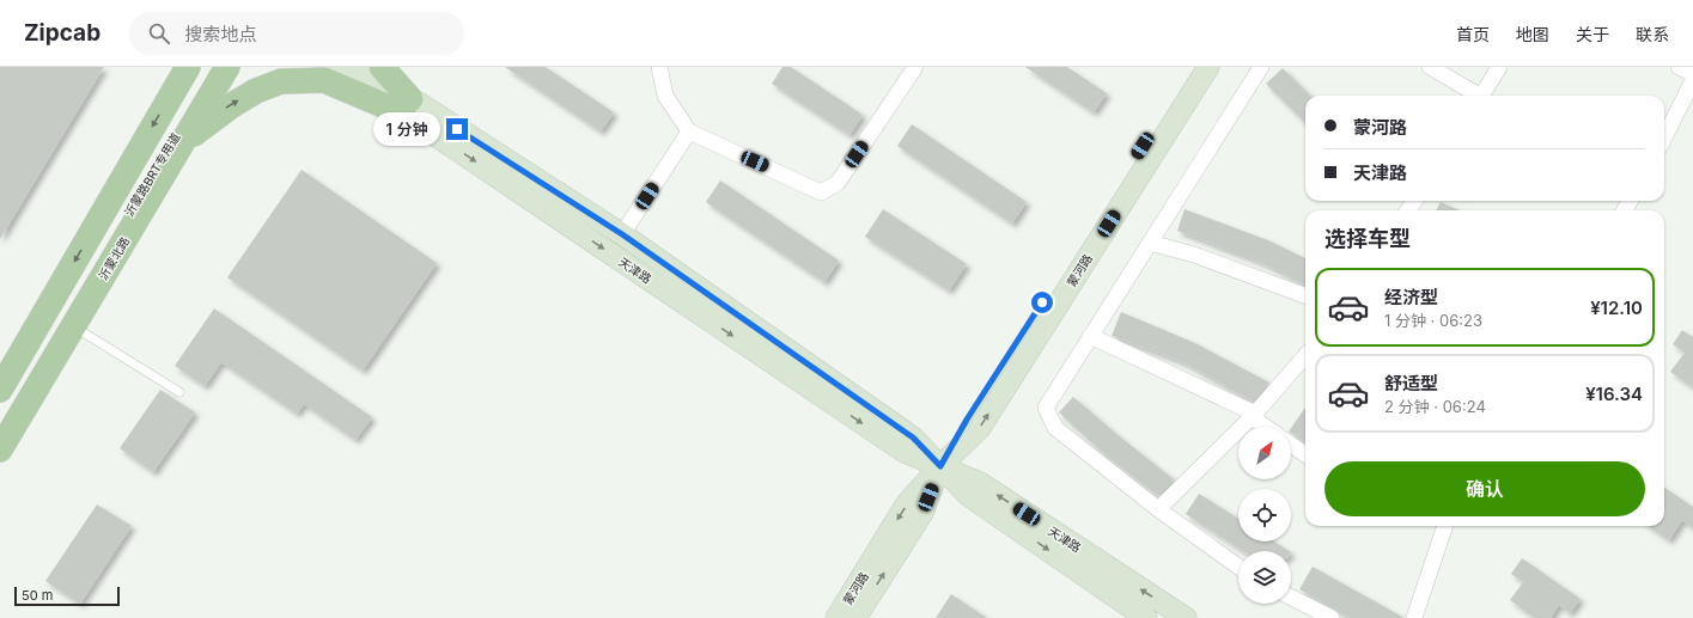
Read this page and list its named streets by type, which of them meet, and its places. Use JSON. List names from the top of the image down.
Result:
{
  "streets": {
    "main road": ["沂蒙北路", "天津路", "蒙河路"]
  },
  "crossings": [
    ["天津路", "蒙河路"]
  ],
  "scale_bar": "50 m",
  "north": "top right",
  "page": {
    "header": "Zipcab",
    "search": "搜索地点",
    "nav": [
      "首页",
      "地图",
      "关于",
      "联系"
    ],
    "banner": ["蒙河路", "天津路"],
    "bubble": "1 分钟",
    "heading": "选择车型",
    "list": [
      {
        "name": "经济型",
        "note": "1 分钟 · 06:23",
        "value": "¥12.10"
      },
      {
        "name": "舒适型",
        "note": "2 分钟 · 06:24",
        "value": "¥16.34"
      }
    ],
    "buttons": "确认",
    "scale": "50 m"
  }
}
